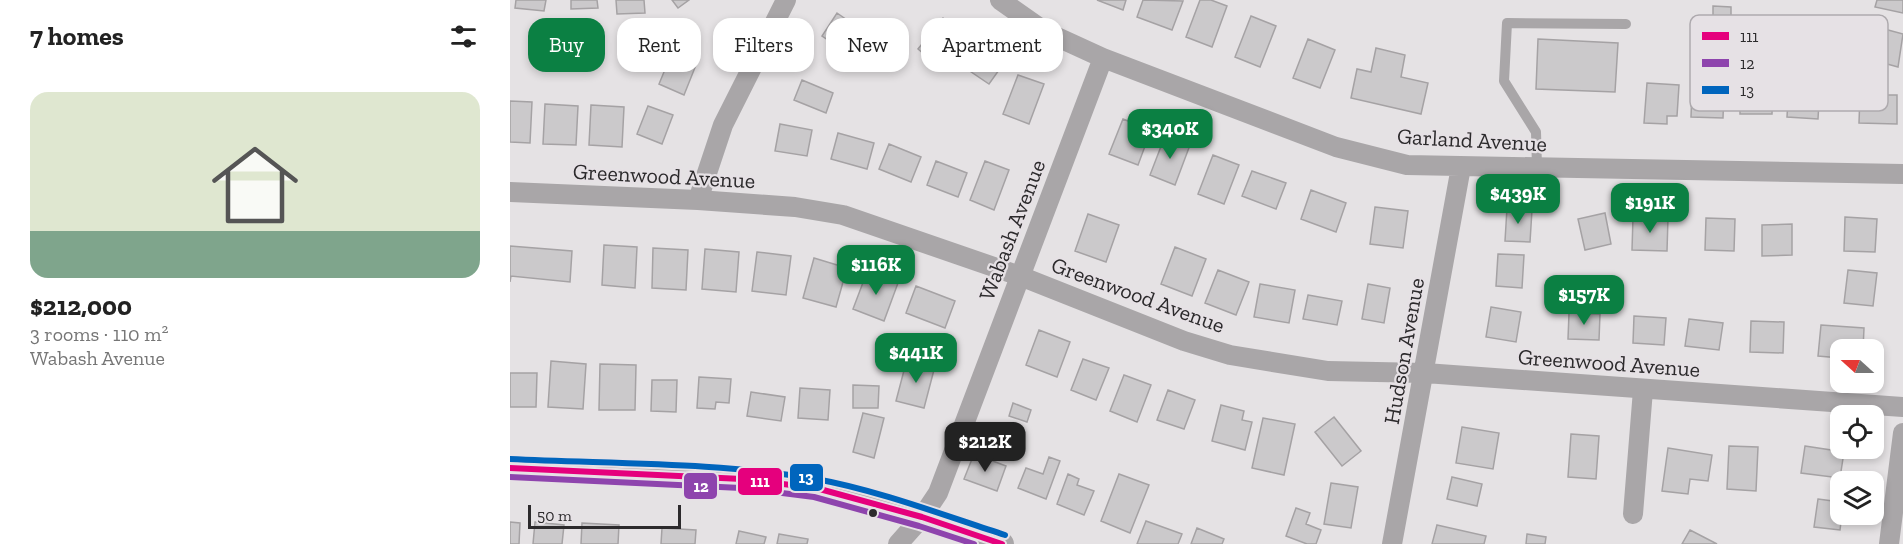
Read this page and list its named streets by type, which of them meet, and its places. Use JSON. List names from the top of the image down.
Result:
{
  "streets": {
    "street": [
      "Garland Avenue",
      "Greenwood Avenue",
      "Wabash Avenue",
      "Hudson Avenue"
    ]
  },
  "crossings": [
    ["Garland Avenue", "Wabash Avenue"],
    ["Garland Avenue", "Hudson Avenue"],
    ["Greenwood Avenue", "Wabash Avenue"],
    ["Greenwood Avenue", "Hudson Avenue"]
  ],
  "lines": ["transit line 13", "transit line 111", "transit line 12"],
  "legend": ["111", "12", "13"],
  "scale_bar": "50 m",
  "north": "left",
  "page": {
    "heading": "7 homes",
    "chip": [
      "Buy",
      "Rent",
      "Filters",
      "New",
      "Apartment"
    ],
    "list": [
      {
        "name": "$212,000",
        "note": "3 rooms · 110 m² · Wabash Avenue"
      }
    ],
    "price": [
      "$340K",
      "$439K",
      "$191K",
      "$116K",
      "$157K",
      "$441K",
      "$212K"
    ],
    "scale": "50 m"
  }
}
